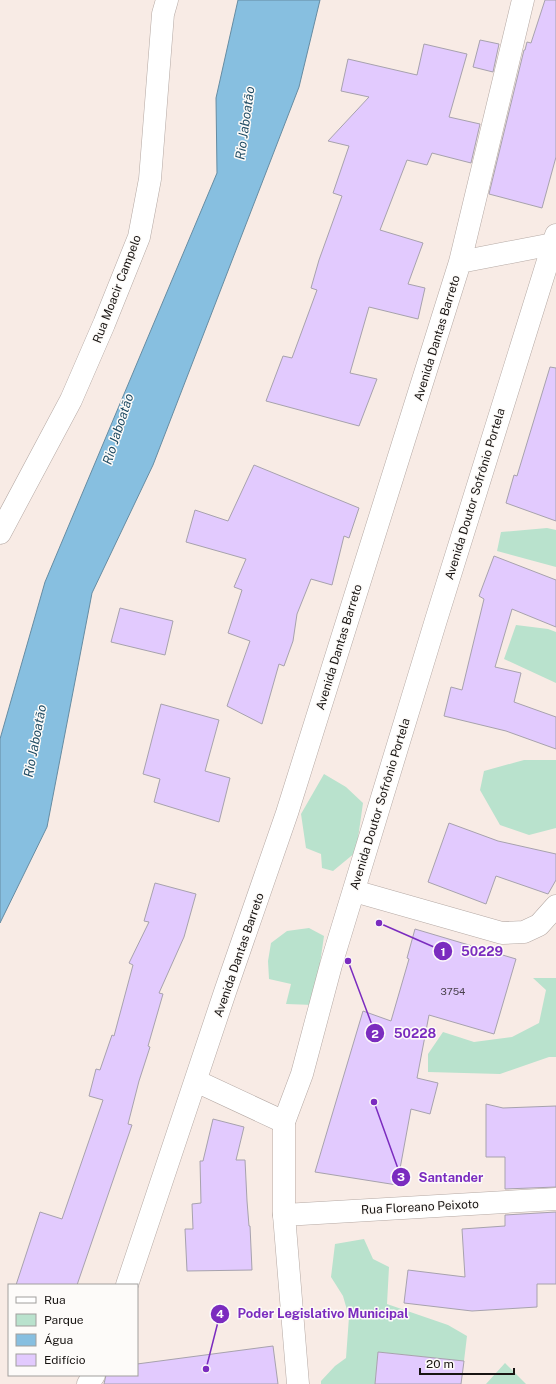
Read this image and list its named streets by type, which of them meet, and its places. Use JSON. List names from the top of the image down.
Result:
{
  "streets": {
    "street": [
      "Rua Moacir Campelo",
      "Avenida Dantas Barreto",
      "Avenida Doutor Sofrônio Portela",
      "Rua Floreano Peixoto"
    ]
  },
  "crossings": [
    ["Avenida Doutor Sofrônio Portela", "Rua Floreano Peixoto"]
  ],
  "water": ["Rio Jaboatão"],
  "places": [
    "50229",
    "50228",
    "Santander",
    "Poder Legislativo Municipal"
  ],
  "house_numbers": ["3754"],
  "legend": [
    "Rua",
    "Parque",
    "Água",
    "Edifício"
  ],
  "scale_bar": "20 m"
}
